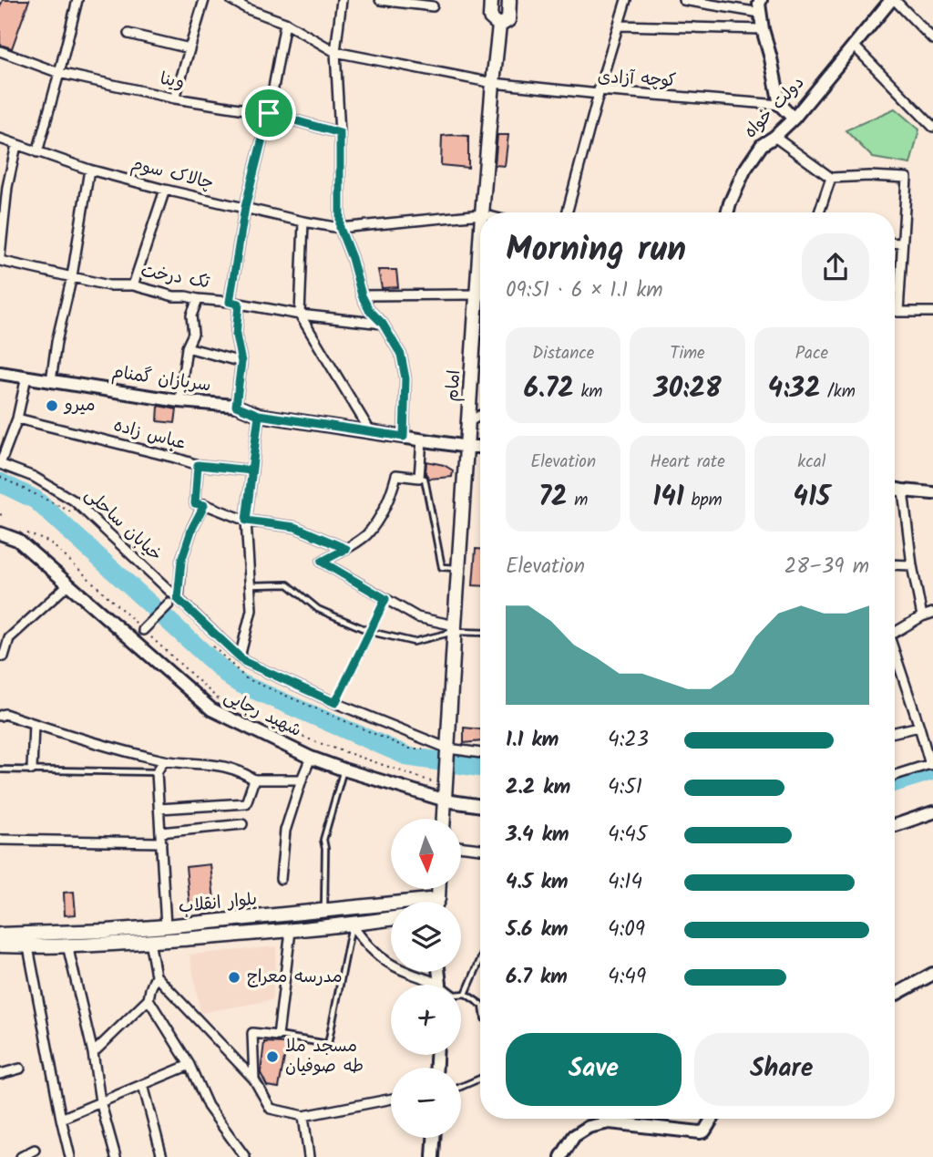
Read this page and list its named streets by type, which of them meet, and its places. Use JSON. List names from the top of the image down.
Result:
{
  "streets": {
    "main road": ["امام", "بلوار انقلاب"],
    "street": [
      "کوچه آزادی",
      "وینا",
      "دولت خواه",
      "چالاک سوم",
      "تک درخت",
      "سربازان گمنام",
      "عباس زاده",
      "خیابان ساحلی",
      "شهید رجایی"
    ]
  },
  "crossings": [
    ["کوچه آزادی", "امام"],
    ["سربازان گمنام", "امام"],
    ["امام", "خیابان ساحلی"]
  ],
  "places": ["میرو", "مدرسه معراج", "مسجد ملا طه صوفیان"],
  "north": "bottom",
  "page": {
    "heading": ["Morning run", "09:51 · 6 × 1.1 km"],
    "stats": [
      ["Distance", "6.72 km"],
      ["Time", "30:28"],
      ["Pace", "4:32 /km"],
      ["Elevation", "72 m"],
      ["Heart rate", "141 bpm"],
      ["kcal", "415"]
    ],
    "chart": ["Elevation", "28–39 m"],
    "list": [
      {
        "name": "1.1 km",
        "note": "4:23"
      },
      {
        "name": "2.2 km",
        "note": "4:51"
      },
      {
        "name": "3.4 km",
        "note": "4:45"
      },
      {
        "name": "4.5 km",
        "note": "4:14"
      },
      {
        "name": "5.6 km",
        "note": "4:09"
      },
      {
        "name": "6.7 km",
        "note": "4:49"
      }
    ],
    "map_buttons": ["+", "−"],
    "buttons": ["Save", "Share"]
  }
}
